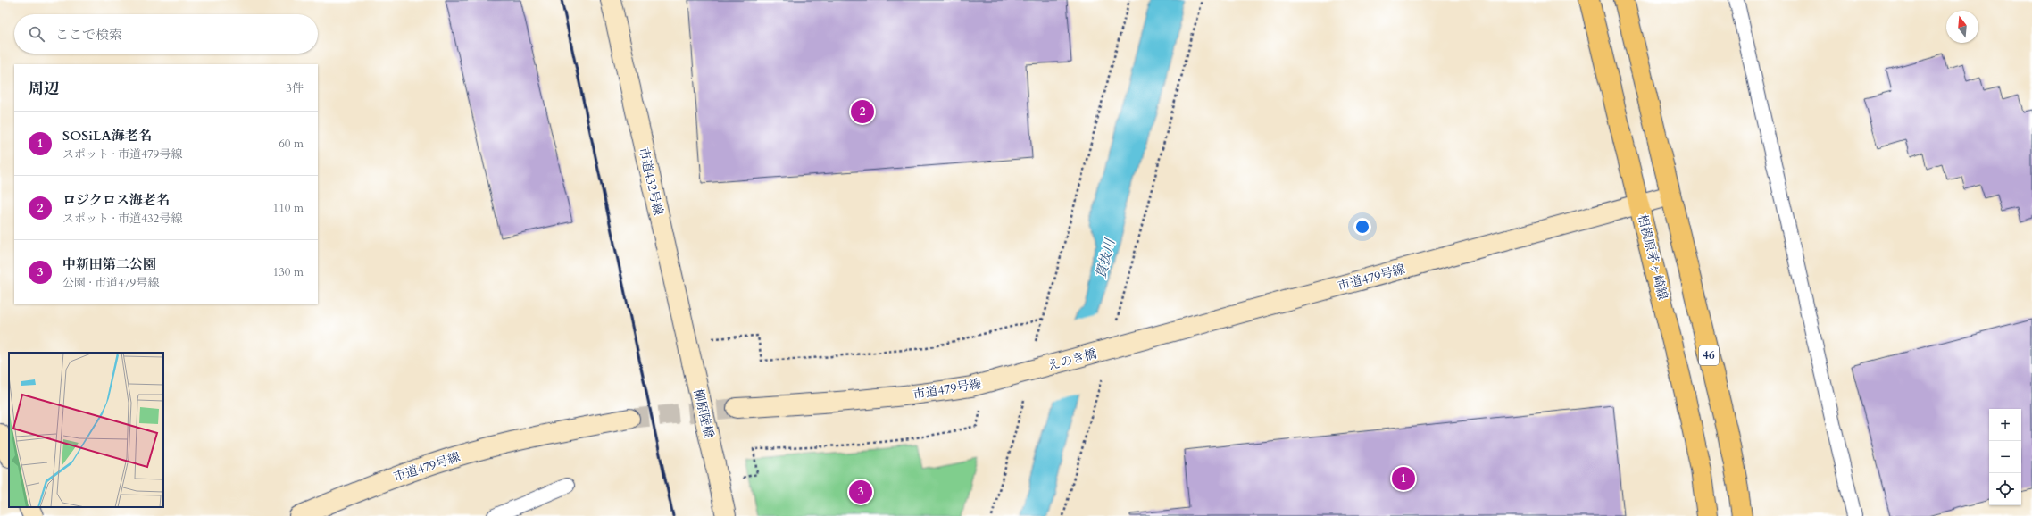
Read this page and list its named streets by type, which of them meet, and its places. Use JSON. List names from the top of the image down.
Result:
{
  "streets": {
    "main road": ["相模原茅ヶ崎線", "46"],
    "street": [
      "市道432号線",
      "市道479号線",
      "えのき橋",
      "柳原陸橋"
    ]
  },
  "crossings": [
    ["市道432号線", "柳原陸橋"],
    ["相模原茅ヶ崎線", "市道479号線"],
    ["市道479号線", "46"],
    ["市道479号線", "えのき橋"]
  ],
  "water": ["貫抜川"],
  "north": "top",
  "page": {
    "search": "ここで検索",
    "heading": ["周辺", "3件"],
    "pins": ["2", "1", "3"],
    "list": [
      {
        "mark": "1",
        "name": "SOSiLA海老名",
        "note": "スポット · 市道479号線",
        "value": "60 m"
      },
      {
        "mark": "2",
        "name": "ロジクロス海老名",
        "note": "スポット · 市道432号線",
        "value": "110 m"
      },
      {
        "mark": "3",
        "name": "中新田第二公園",
        "note": "公園 · 市道479号線",
        "value": "130 m"
      }
    ],
    "map_buttons": ["+", "−"]
  }
}
